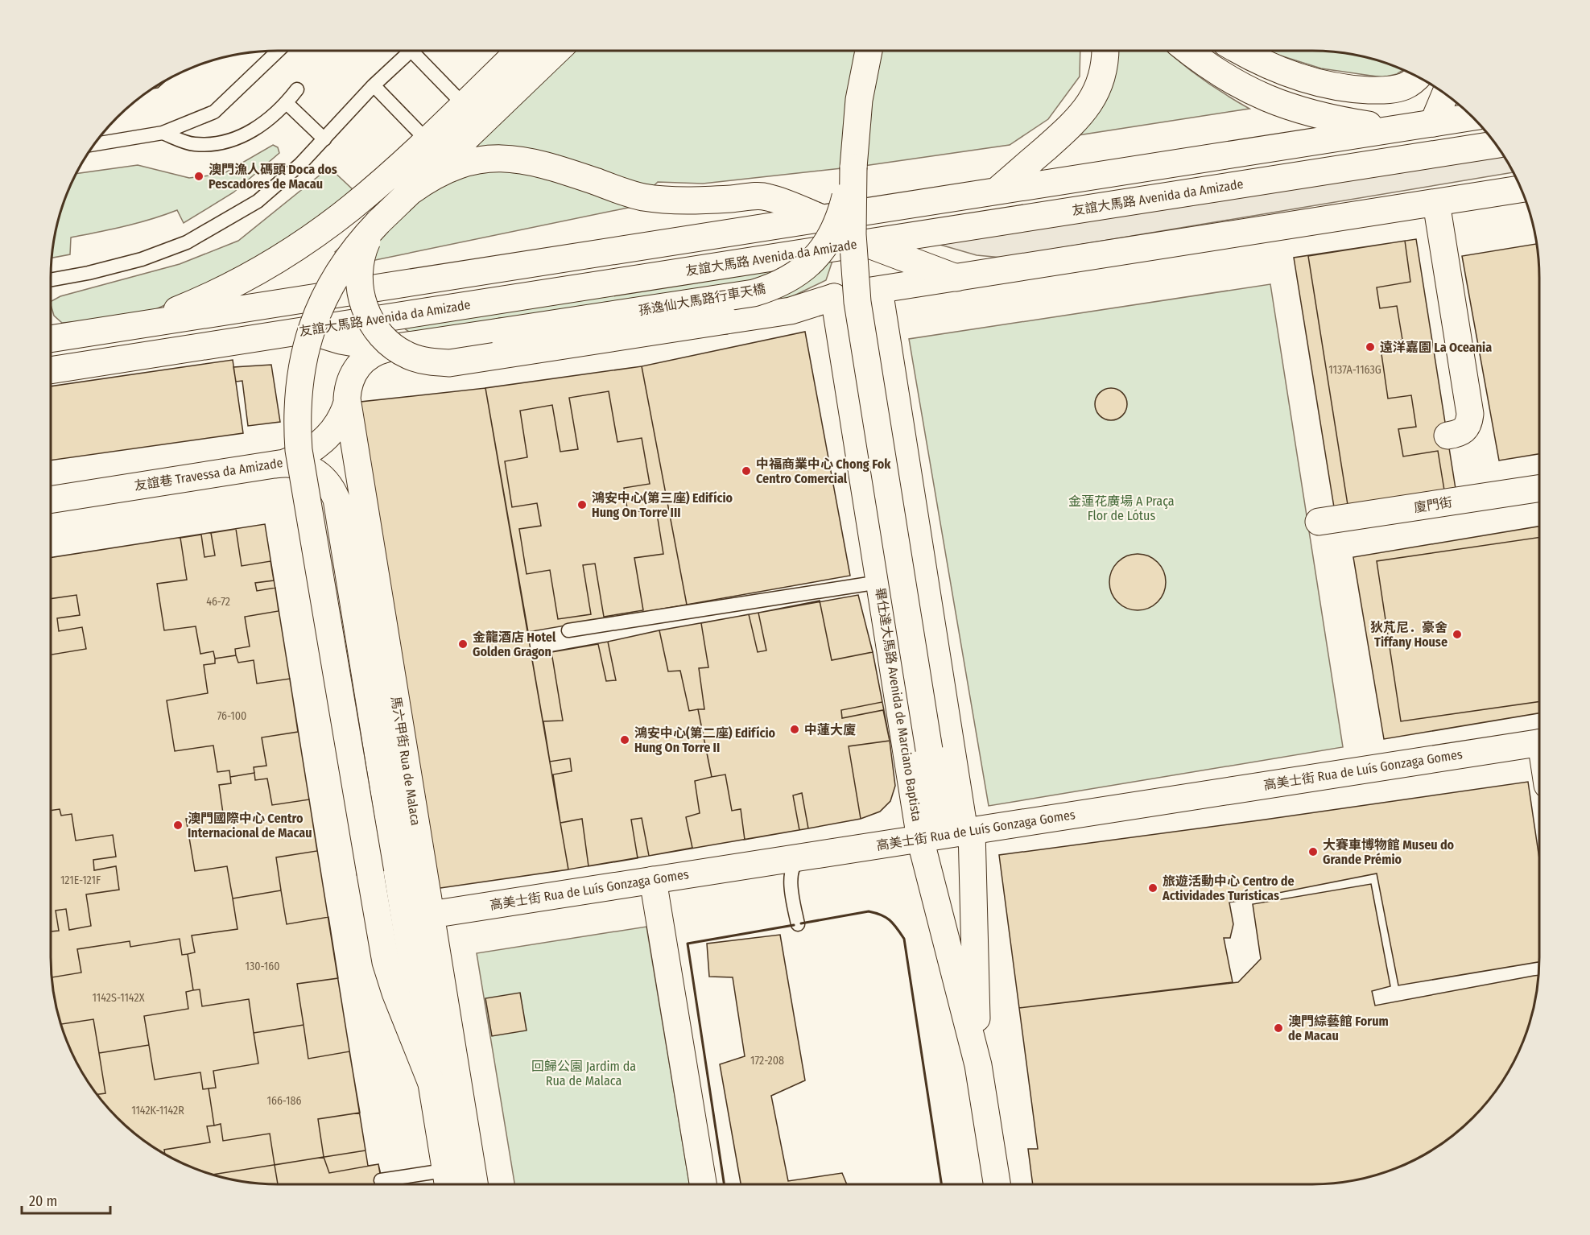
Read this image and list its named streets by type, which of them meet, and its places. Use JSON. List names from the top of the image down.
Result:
{
  "streets": {
    "main road": [
      "友誼大馬路 Avenida da Amizade",
      "孫逸仙大馬路行車天橋",
      "友誼巷 Travessa da Amizade",
      "廈門街",
      "畢仕達大馬路 Avenida de Marciano Baptista",
      "馬六甲街 Rua de Malaca",
      "高美士街 Rua de Luís Gonzaga Gomes"
    ]
  },
  "crossings": [
    ["孫逸仙大馬路行車天橋", "馬六甲街 Rua de Malaca"],
    ["友誼巷 Travessa da Amizade", "馬六甲街 Rua de Malaca"],
    ["畢仕達大馬路 Avenida de Marciano Baptista", "高美士街 Rua de Luís Gonzaga Gomes"],
    ["馬六甲街 Rua de Malaca", "高美士街 Rua de Luís Gonzaga Gomes"]
  ],
  "parks": ["金蓮花廣場 A Praça Flor de Lótus", "回歸公園 Jardim da Rua de Malaca"],
  "places": [
    "澳門漁人碼頭 Doca dos Pescadores de Macau",
    "遠洋嘉園 La Oceania",
    "中福商業中心 Chong Fok Centro Comercial",
    "鴻安中心(第三座) Edifício Hung On Torre III",
    "狄芃尼．豪舍 Tiffany House",
    "金龍酒店 Hotel Golden Gragon",
    "中蓮大廈",
    "鴻安中心(第二座) Edifício Hung On Torre II",
    "澳門國際中心 Centro Internacional de Macau",
    "大賽車博物館 Museu do Grande Prémio",
    "旅遊活動中心 Centro de Actividades Turísticas",
    "澳門綜藝館 Forum de Macau"
  ],
  "house_numbers": [
    "1137A-1163G",
    "46-72",
    "76-100",
    "121E-121F",
    "130-160",
    "1142S-1142X",
    "172-208",
    "166-186",
    "1142K-1142R"
  ],
  "scale_bar": "20 m"
}
